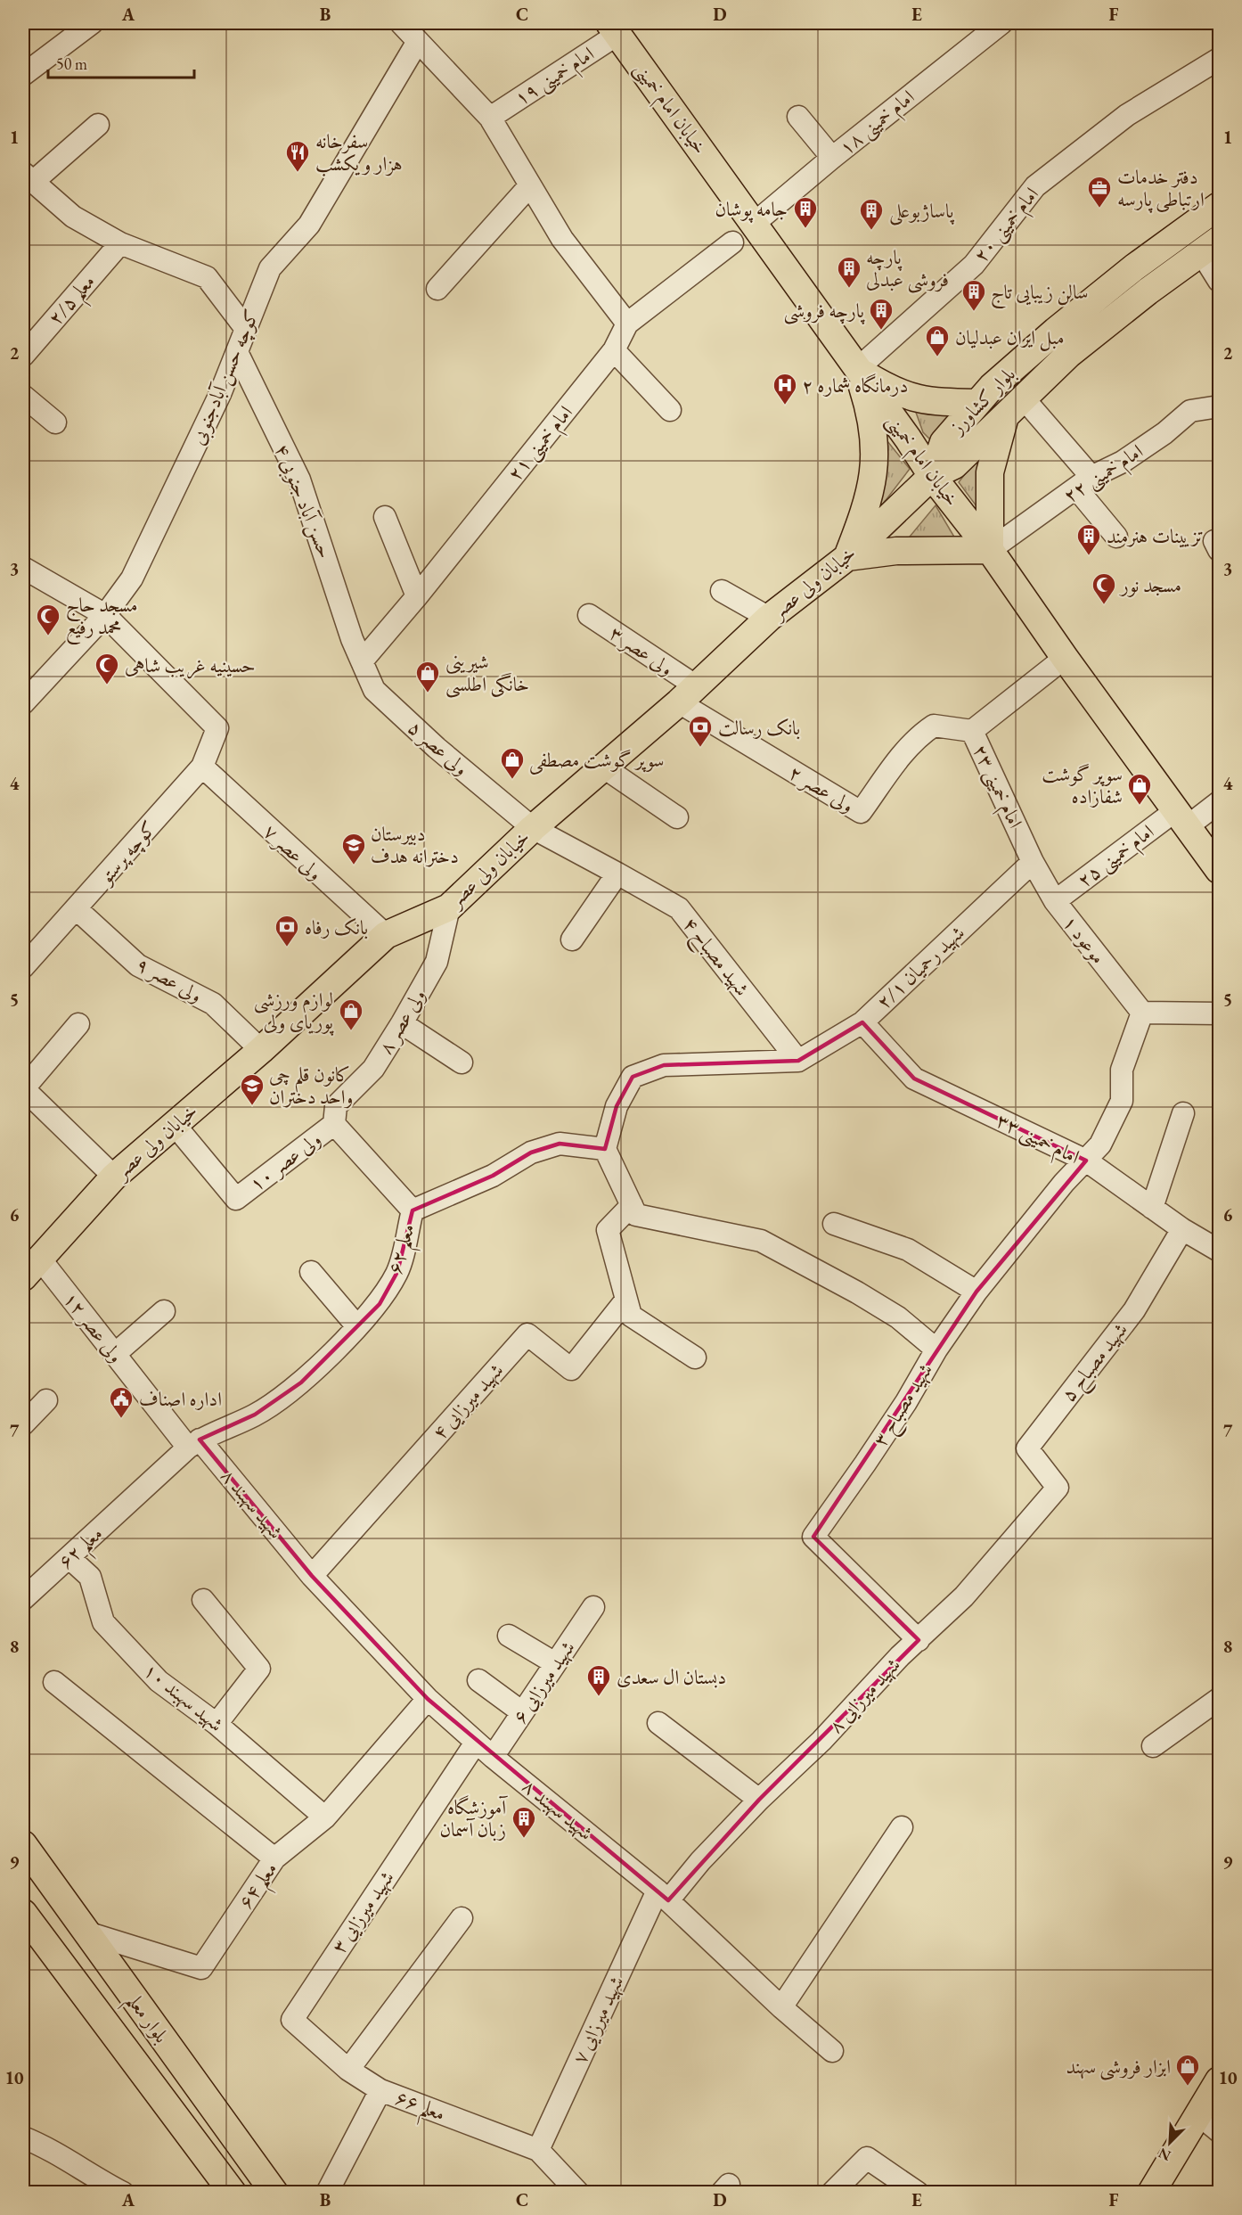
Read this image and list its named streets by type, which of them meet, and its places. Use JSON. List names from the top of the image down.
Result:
{
  "streets": {
    "main road": [
      "خیابان امام خمینی",
      "بلوار کشاورز",
      "خیابان ولی عصر",
      "بلوار معلم"
    ],
    "street": [
      "امام خمینی ۱۹",
      "امام خمینی ۱۸",
      "امام خمینی ۲۰",
      "معلم ۲/۵",
      "کوچه حسن آبادجنوبی",
      "امام خمینی ۲۱",
      "امام خمینی ۲۲",
      "حسن آباد جنوبی ۴",
      "ولی عصر ۳",
      "ولی عصر ۵",
      "امام خمینی ۲۳",
      "ولی عصر ۲",
      "کوچه پرستو",
      "ولی عصر ۷",
      "امام خمینی ۲۵",
      "موعود ۱",
      "شهید مصباح ۴",
      "شهید رحمیان ۲/۱",
      "ولی عصر ۹",
      "ولی عصر ۸",
      "امام خمینی ۳۳",
      "ولی عصر ۱۰",
      "معلم ۶۲",
      "ولی عصر ۱۲",
      "شهید مصباح ۵",
      "شهید میرزایی ۴",
      "شهید مصباح ۳",
      "شهید سهبند ۸",
      "شهید میرزایی ۶",
      "شهید میرزایی ۸",
      "شهید سهبند ۱۰",
      "معلم ۶۴",
      "شهید میرزایی ۳",
      "شهید میرزایی ۷",
      "معلم ۶۶"
    ]
  },
  "crossings": [
    ["امام خمینی ۱۹", "خیابان امام خمینی"],
    ["خیابان امام خمینی", "امام خمینی ۱۸"],
    ["خیابان امام خمینی", "امام خمینی ۲۰"],
    ["خیابان امام خمینی", "بلوار کشاورز"],
    ["خیابان امام خمینی", "امام خمینی ۲۲"],
    ["خیابان امام خمینی", "خیابان ولی عصر"],
    ["خیابان امام خمینی", "امام خمینی ۲۳"],
    ["خیابان امام خمینی", "امام خمینی ۲۵"],
    ["کوچه حسن آبادجنوبی", "حسن آباد جنوبی ۴"],
    ["کوچه حسن آبادجنوبی", "کوچه پرستو"],
    ["بلوار کشاورز", "خیابان ولی عصر"],
    ["امام خمینی ۲۱", "حسن آباد جنوبی ۴"],
    ["امام خمینی ۲۱", "ولی عصر ۵"],
    ["حسن آباد جنوبی ۴", "ولی عصر ۵"],
    ["خیابان ولی عصر", "ولی عصر ۳"],
    ["خیابان ولی عصر", "ولی عصر ۵"],
    ["خیابان ولی عصر", "ولی عصر ۲"],
    ["خیابان ولی عصر", "ولی عصر ۷"],
    ["خیابان ولی عصر", "ولی عصر ۹"],
    ["خیابان ولی عصر", "ولی عصر ۸"],
    ["خیابان ولی عصر", "ولی عصر ۱۰"],
    ["خیابان ولی عصر", "ولی عصر ۱۲"],
    ["ولی عصر ۳", "ولی عصر ۲"],
    ["ولی عصر ۵", "شهید مصباح ۴"],
    ["امام خمینی ۲۳", "ولی عصر ۲"],
    ["امام خمینی ۲۳", "موعود ۱"],
    ["امام خمینی ۲۳", "شهید رحمیان ۲/۱"],
    ["کوچه پرستو", "ولی عصر ۷"],
    ["کوچه پرستو", "ولی عصر ۹"],
    ["امام خمینی ۲۵", "موعود ۱"],
    ["موعود ۱", "شهید رحمیان ۲/۱"],
    ["موعود ۱", "شهید مصباح ۳"],
    ["شهید مصباح ۴", "شهید رحمیان ۲/۱"],
    ["شهید رحمیان ۲/۱", "امام خمینی ۳۳"],
    ["ولی عصر ۸", "ولی عصر ۱۰"],
    ["امام خمینی ۳۳", "شهید مصباح ۵"],
    ["امام خمینی ۳۳", "شهید مصباح ۳"],
    ["معلم ۶۲", "ولی عصر ۱۲"],
    ["معلم ۶۲", "شهید سهبند ۸"],
    ["معلم ۶۲", "شهید سهبند ۱۰"],
    ["ولی عصر ۱۲", "شهید سهبند ۸"],
    ["شهید مصباح ۵", "شهید میرزایی ۸"],
    ["شهید میرزایی ۴", "شهید سهبند ۸"],
    ["شهید مصباح ۳", "شهید میرزایی ۸"],
    ["شهید سهبند ۸", "شهید میرزایی ۶"],
    ["شهید سهبند ۸", "شهید میرزایی ۸"],
    ["شهید سهبند ۸", "معلم ۶۴"],
    ["شهید سهبند ۸", "شهید میرزایی ۳"],
    ["شهید سهبند ۸", "شهید میرزایی ۷"],
    ["شهید میرزایی ۸", "شهید میرزایی ۷"],
    ["شهید سهبند ۱۰", "معلم ۶۴"],
    ["معلم ۶۴", "بلوار معلم"],
    ["شهید میرزایی ۷", "معلم ۶۶"]
  ],
  "places": {
    "restaurant": ["سفرخانه هزار و یکشب"],
    "office": ["دفتر خدمات ارتباطی پارسه"],
    "building": [
      "جامه پوشان",
      "پاساژبوعلی",
      "پارچه فروشی عبدلی",
      "سالن زیبایی تاج",
      "پارچه فروشی",
      "تزیینات هنرمند",
      "دبستان ال سعدی",
      "آموزشگاه زبان آسمان"
    ],
    "shop": [
      "مبل ایران عبدلیان",
      "شیرینی خانگی اطلسی",
      "سوپر گوشت مصطفی",
      "سوپر گوشت شفازاده",
      "لوازم ورزشی پوریای ولی",
      "ابزار فروشی سهند"
    ],
    "hospital": ["درمانگاه شماره ۲"],
    "mosque": ["مسجد نور", "مسجد حاج محمد رفیع", "حسینیه غریب شاهی"],
    "bank": ["بانک رسالت", "بانک رفاه"],
    "school or university": ["دبیرستان دخترانه هدف", "کانون قلم چی واحد دختران"],
    "public building": ["اداره اصناف"]
  },
  "scale_bar": "50 m",
  "north": "bottom left",
  "grid": {
    "columns": [
      "A",
      "B",
      "C",
      "D",
      "E",
      "F"
    ],
    "rows": [
      "1",
      "2",
      "3",
      "4",
      "5",
      "6",
      "7",
      "8",
      "9",
      "10"
    ]
  }
}
